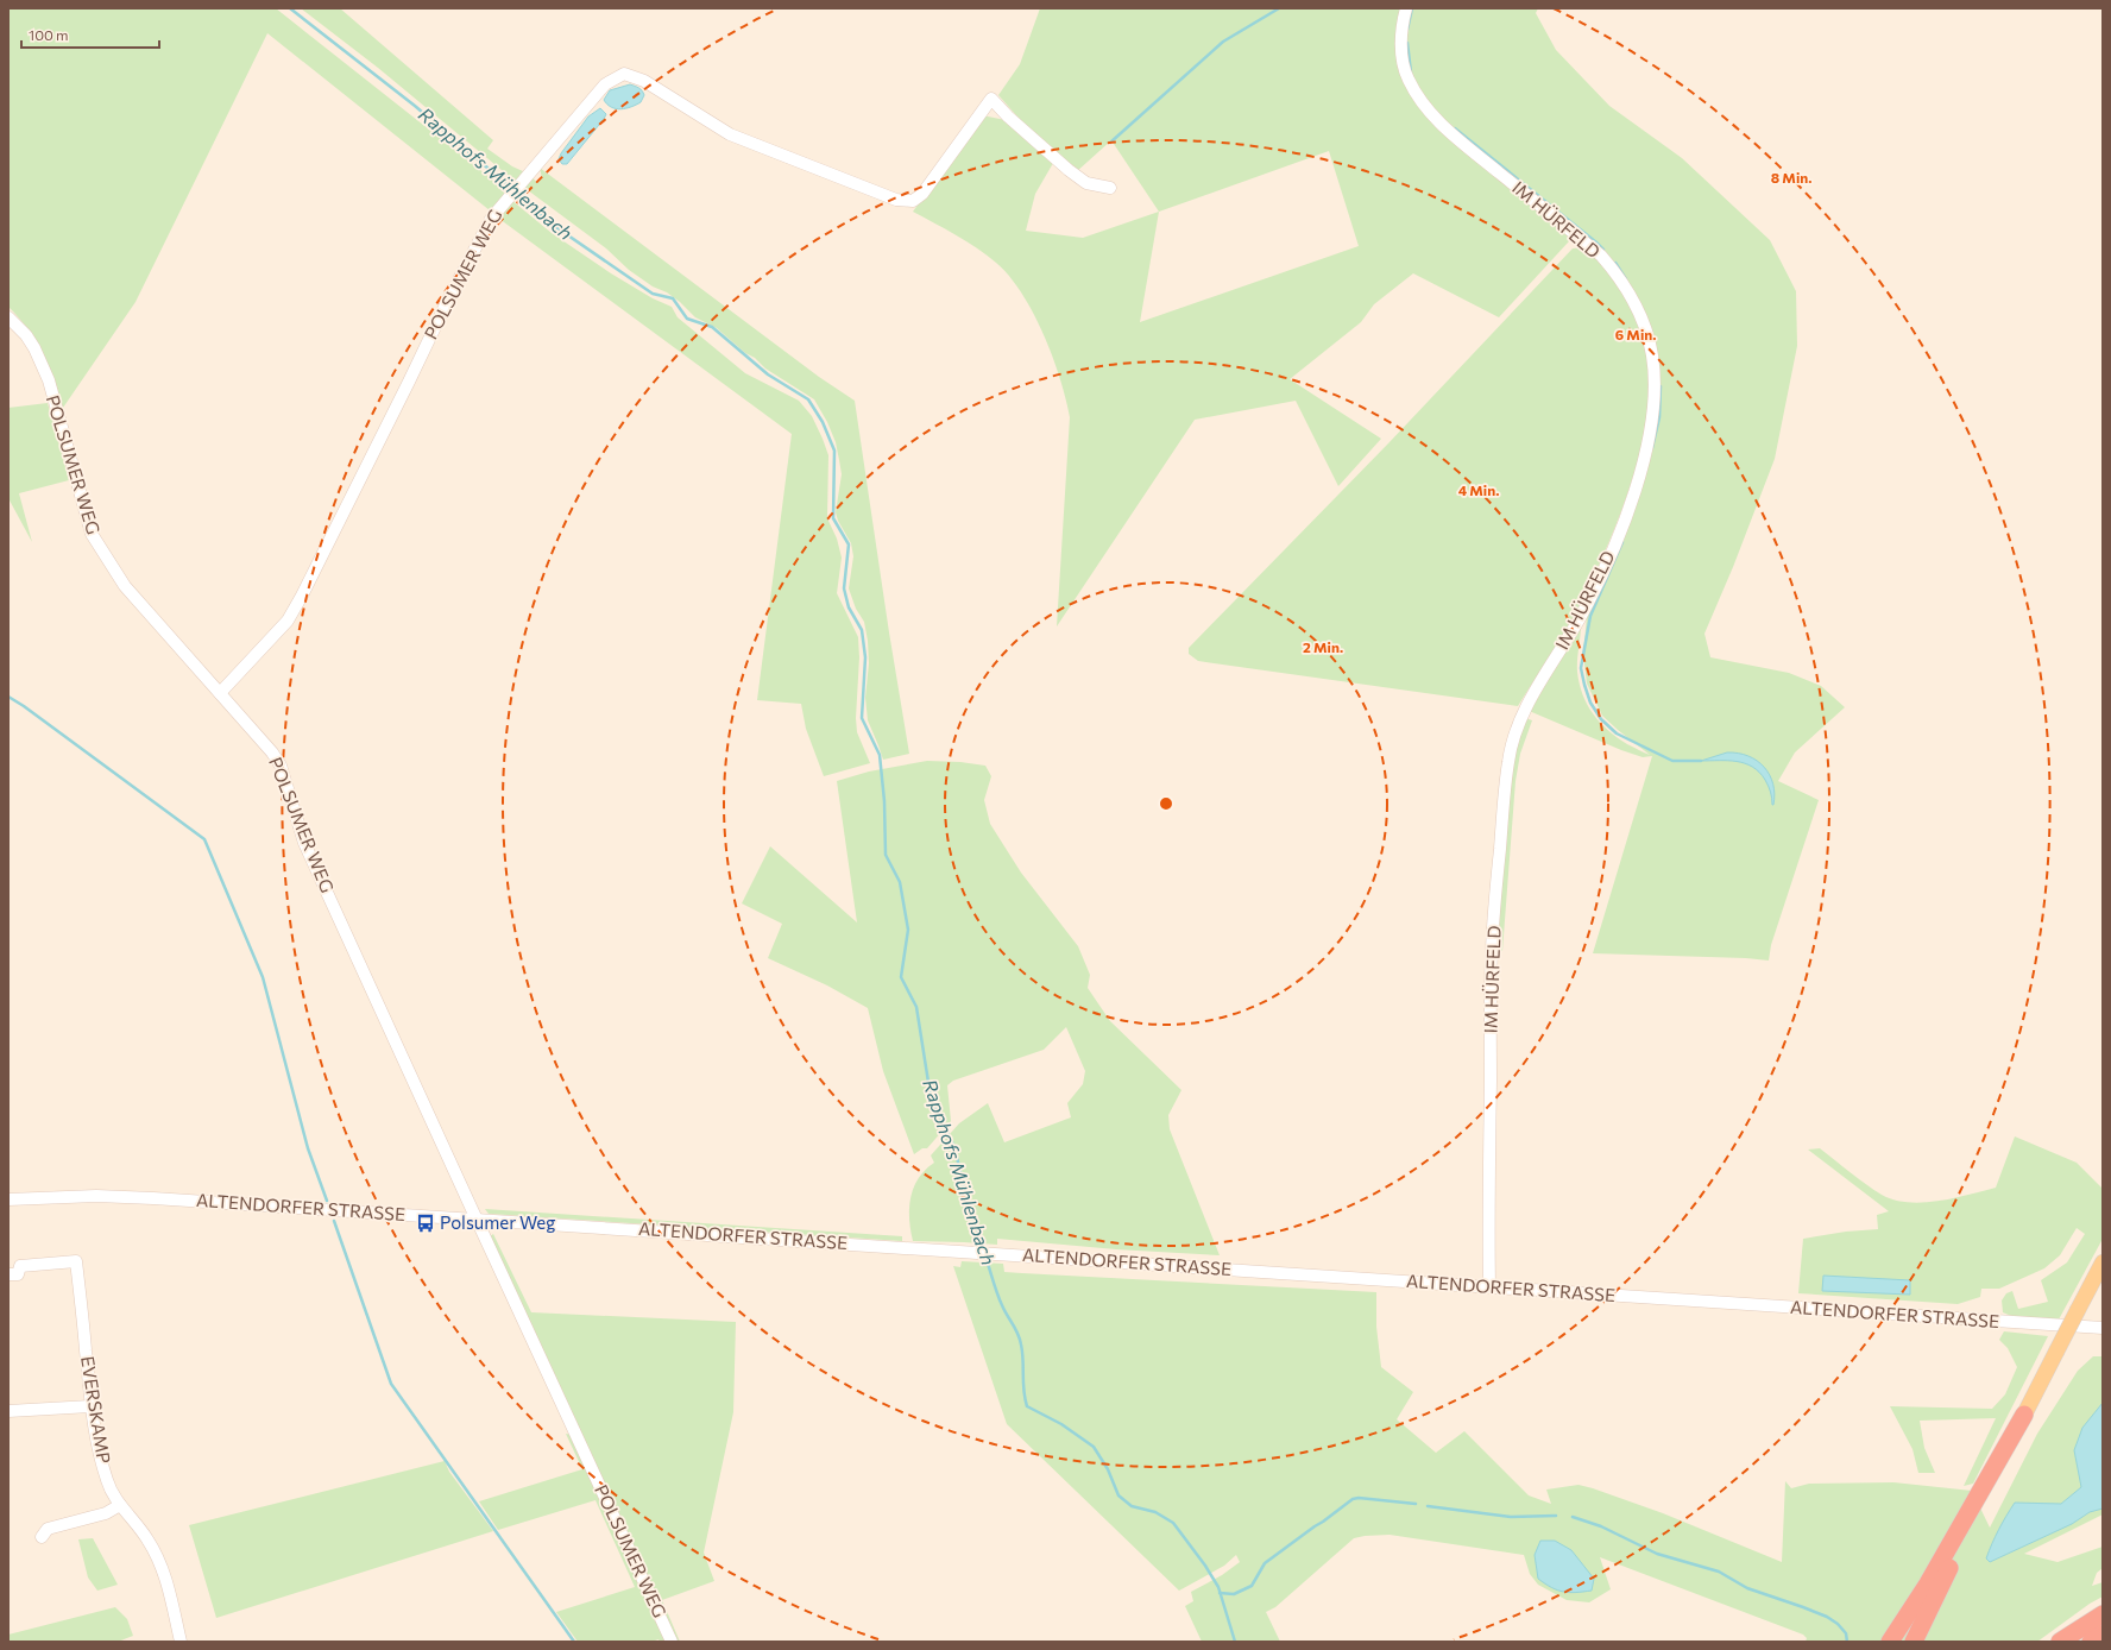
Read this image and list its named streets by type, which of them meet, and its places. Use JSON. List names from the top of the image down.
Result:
{
  "streets": {
    "street": [
      "IM HÜRFELD",
      "POLSUMER WEG",
      "ALTENDORFER STRASSE",
      "EVERSKAMP"
    ]
  },
  "crossings": [
    ["IM HÜRFELD", "ALTENDORFER STRASSE"],
    ["POLSUMER WEG", "ALTENDORFER STRASSE"]
  ],
  "water": ["Rapphofs Mühlenbach"],
  "places": {
    "bus stop": ["Polsumer Weg"]
  },
  "scale_bar": "100 m",
  "rings": [
    "8 Min.",
    "6 Min.",
    "4 Min.",
    "2 Min."
  ]
}
